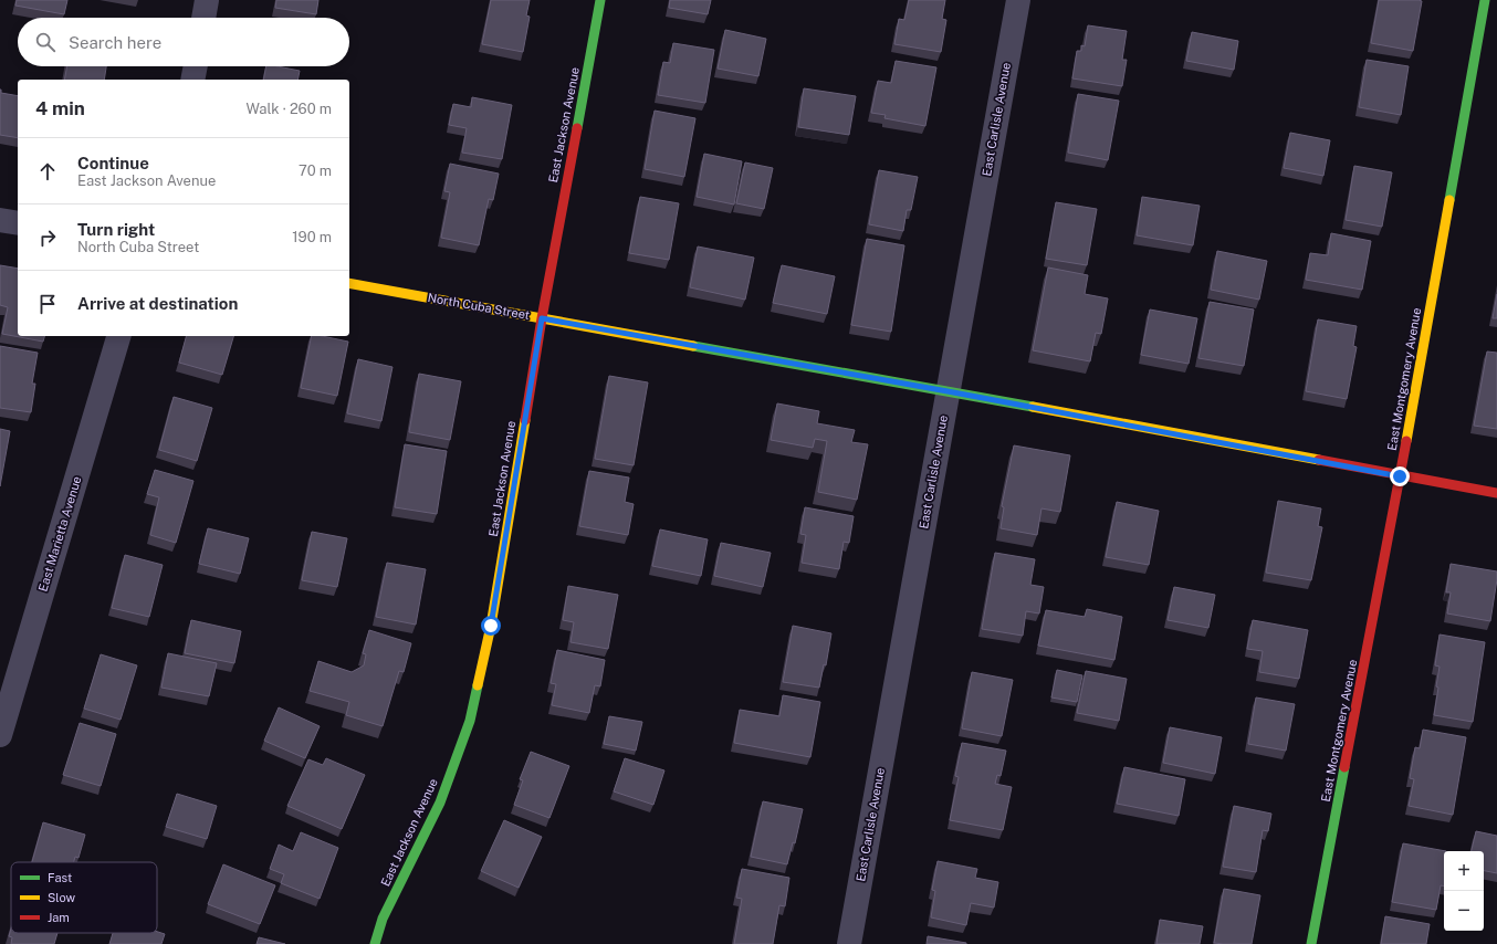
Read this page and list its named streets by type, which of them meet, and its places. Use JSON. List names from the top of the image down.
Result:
{
  "streets": {
    "street": [
      "East Carlisle Avenue",
      "East Jackson Avenue",
      "North Cuba Street",
      "East Montgomery Avenue",
      "East Marietta Avenue"
    ]
  },
  "crossings": [
    ["East Carlisle Avenue", "North Cuba Street"],
    ["East Jackson Avenue", "North Cuba Street"],
    ["North Cuba Street", "East Montgomery Avenue"]
  ],
  "legend": ["Fast", "Slow", "Jam"],
  "page": {
    "search": "Search here",
    "heading": ["4 min", "Walk · 260 m"],
    "list": [
      ["Continue", "East Jackson Avenue", "70 m"],
      ["Turn right", "North Cuba Street", "190 m"],
      "Arrive at destination"
    ],
    "map_buttons": ["+", "−"]
  }
}
